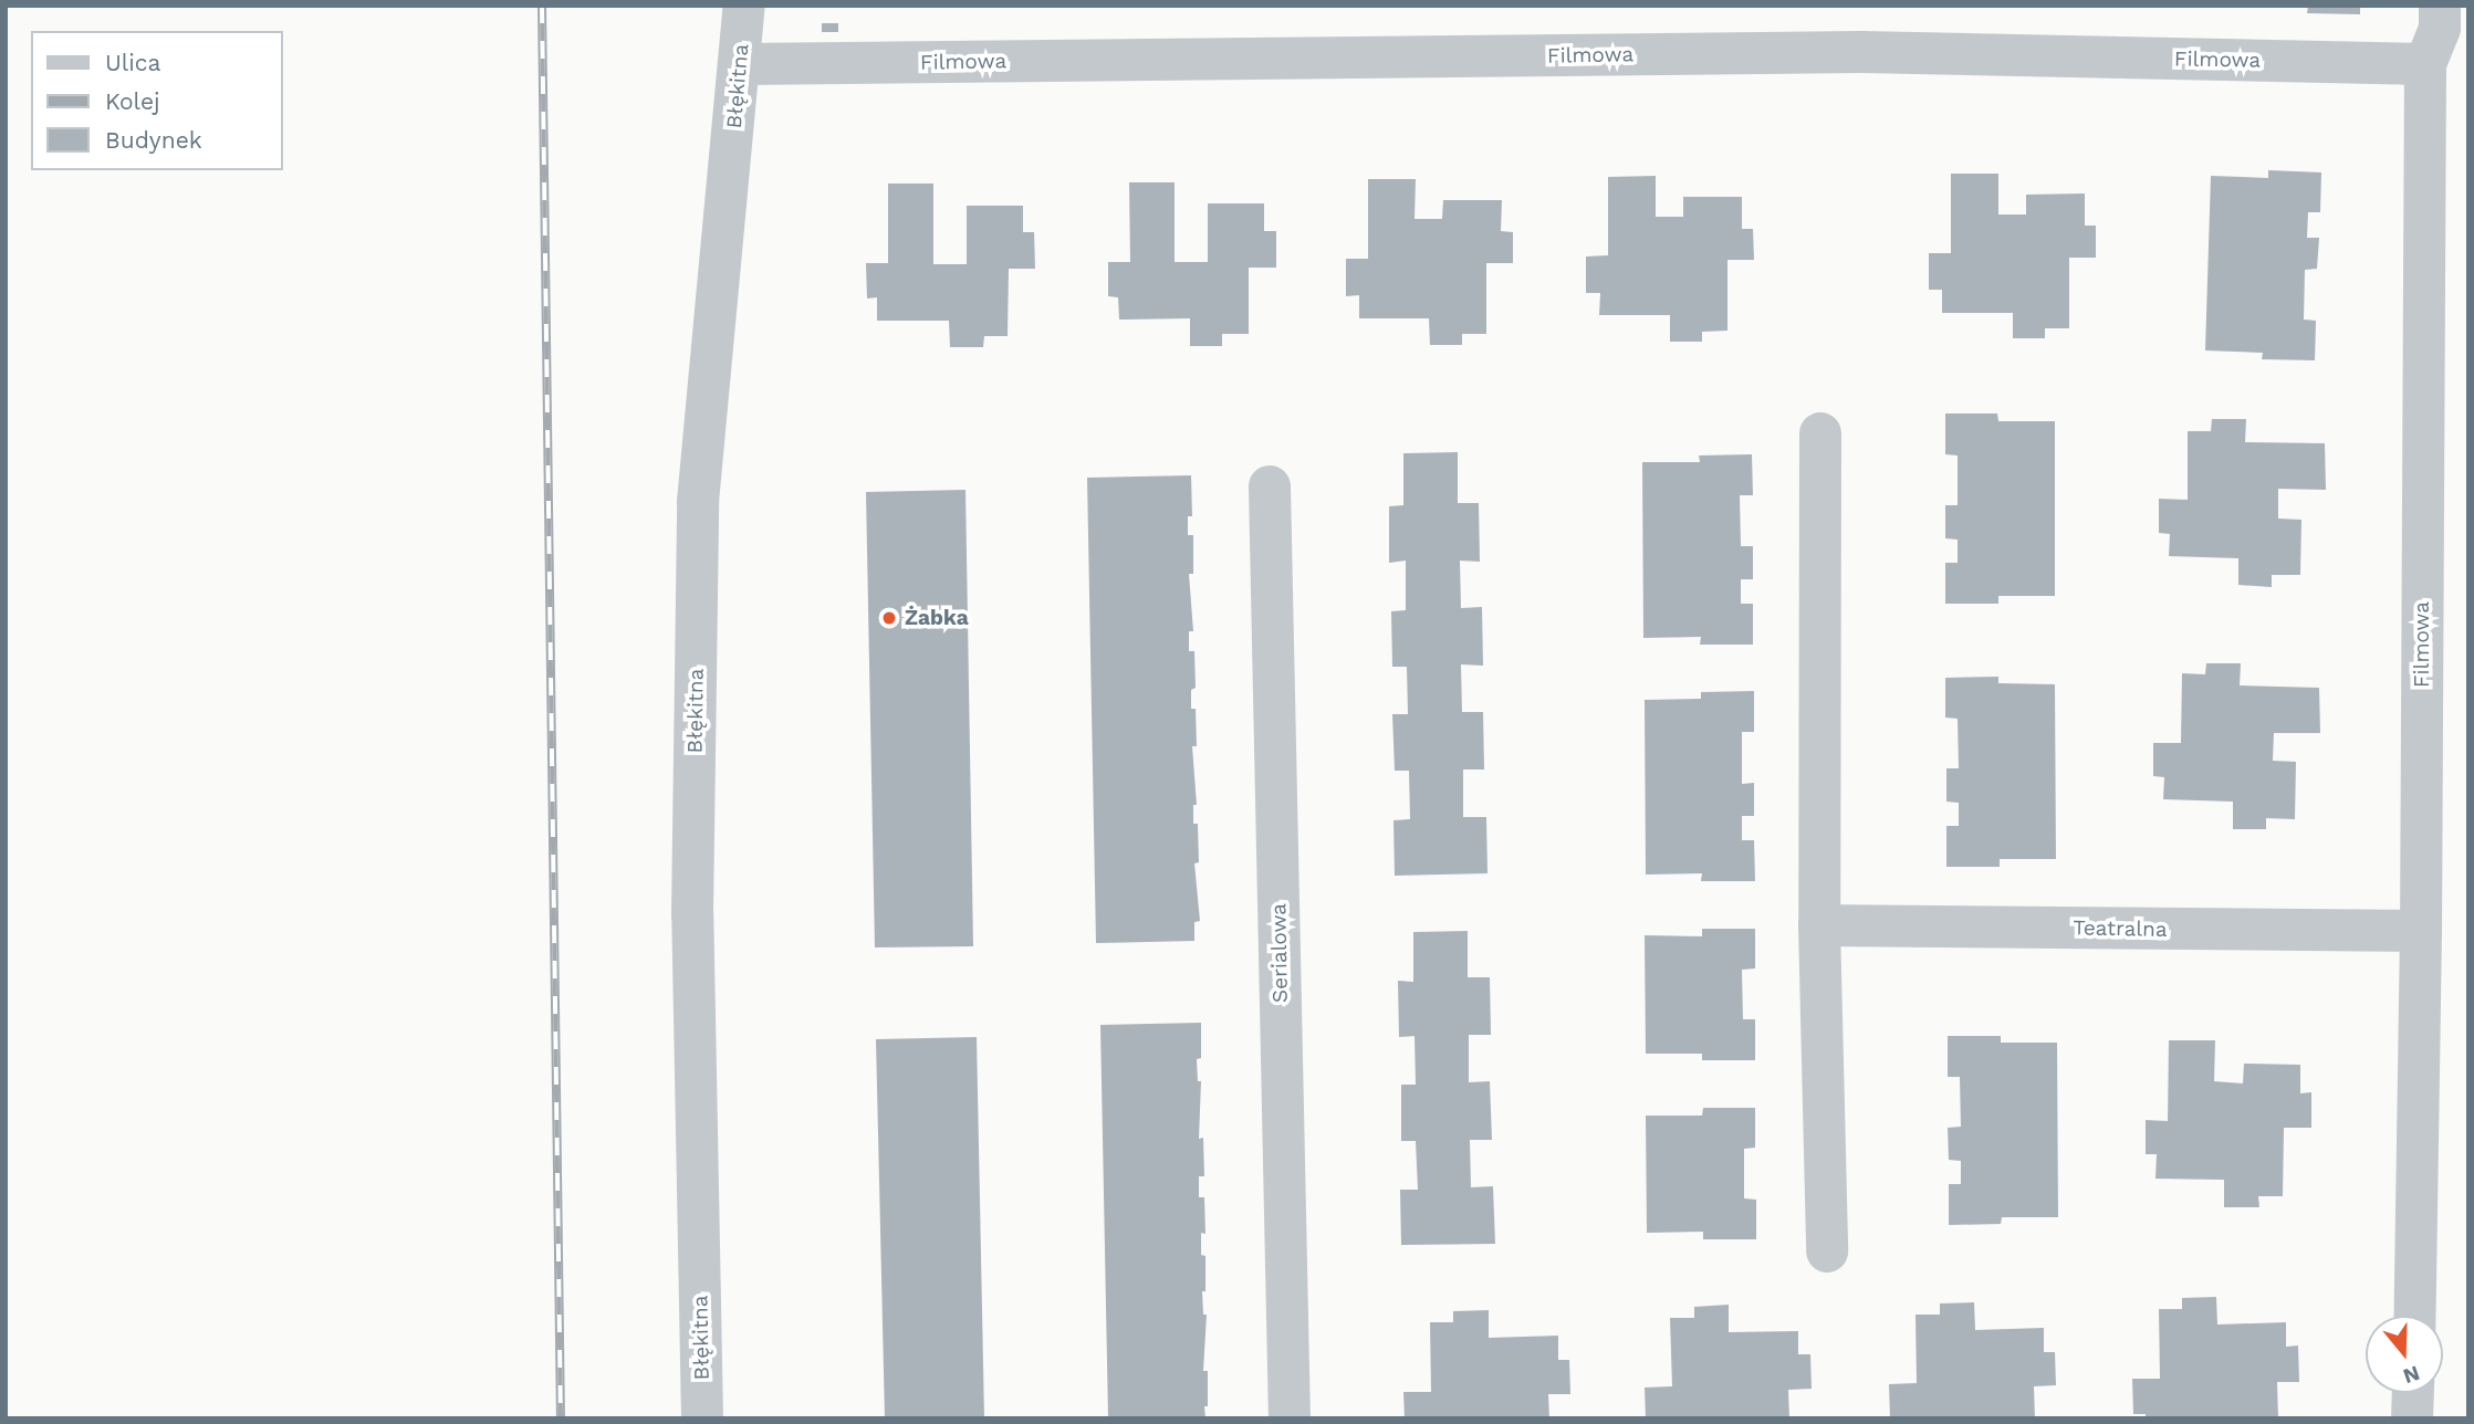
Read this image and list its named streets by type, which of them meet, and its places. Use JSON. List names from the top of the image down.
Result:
{
  "streets": {
    "street": [
      "Filmowa",
      "Błękitna",
      "Teatralna",
      "Serialowa"
    ]
  },
  "crossings": [
    ["Filmowa", "Błękitna"],
    ["Filmowa", "Teatralna"]
  ],
  "places": ["Żabka"],
  "legend": ["Ulica", "Kolej", "Budynek"],
  "north": "bottom"
}
